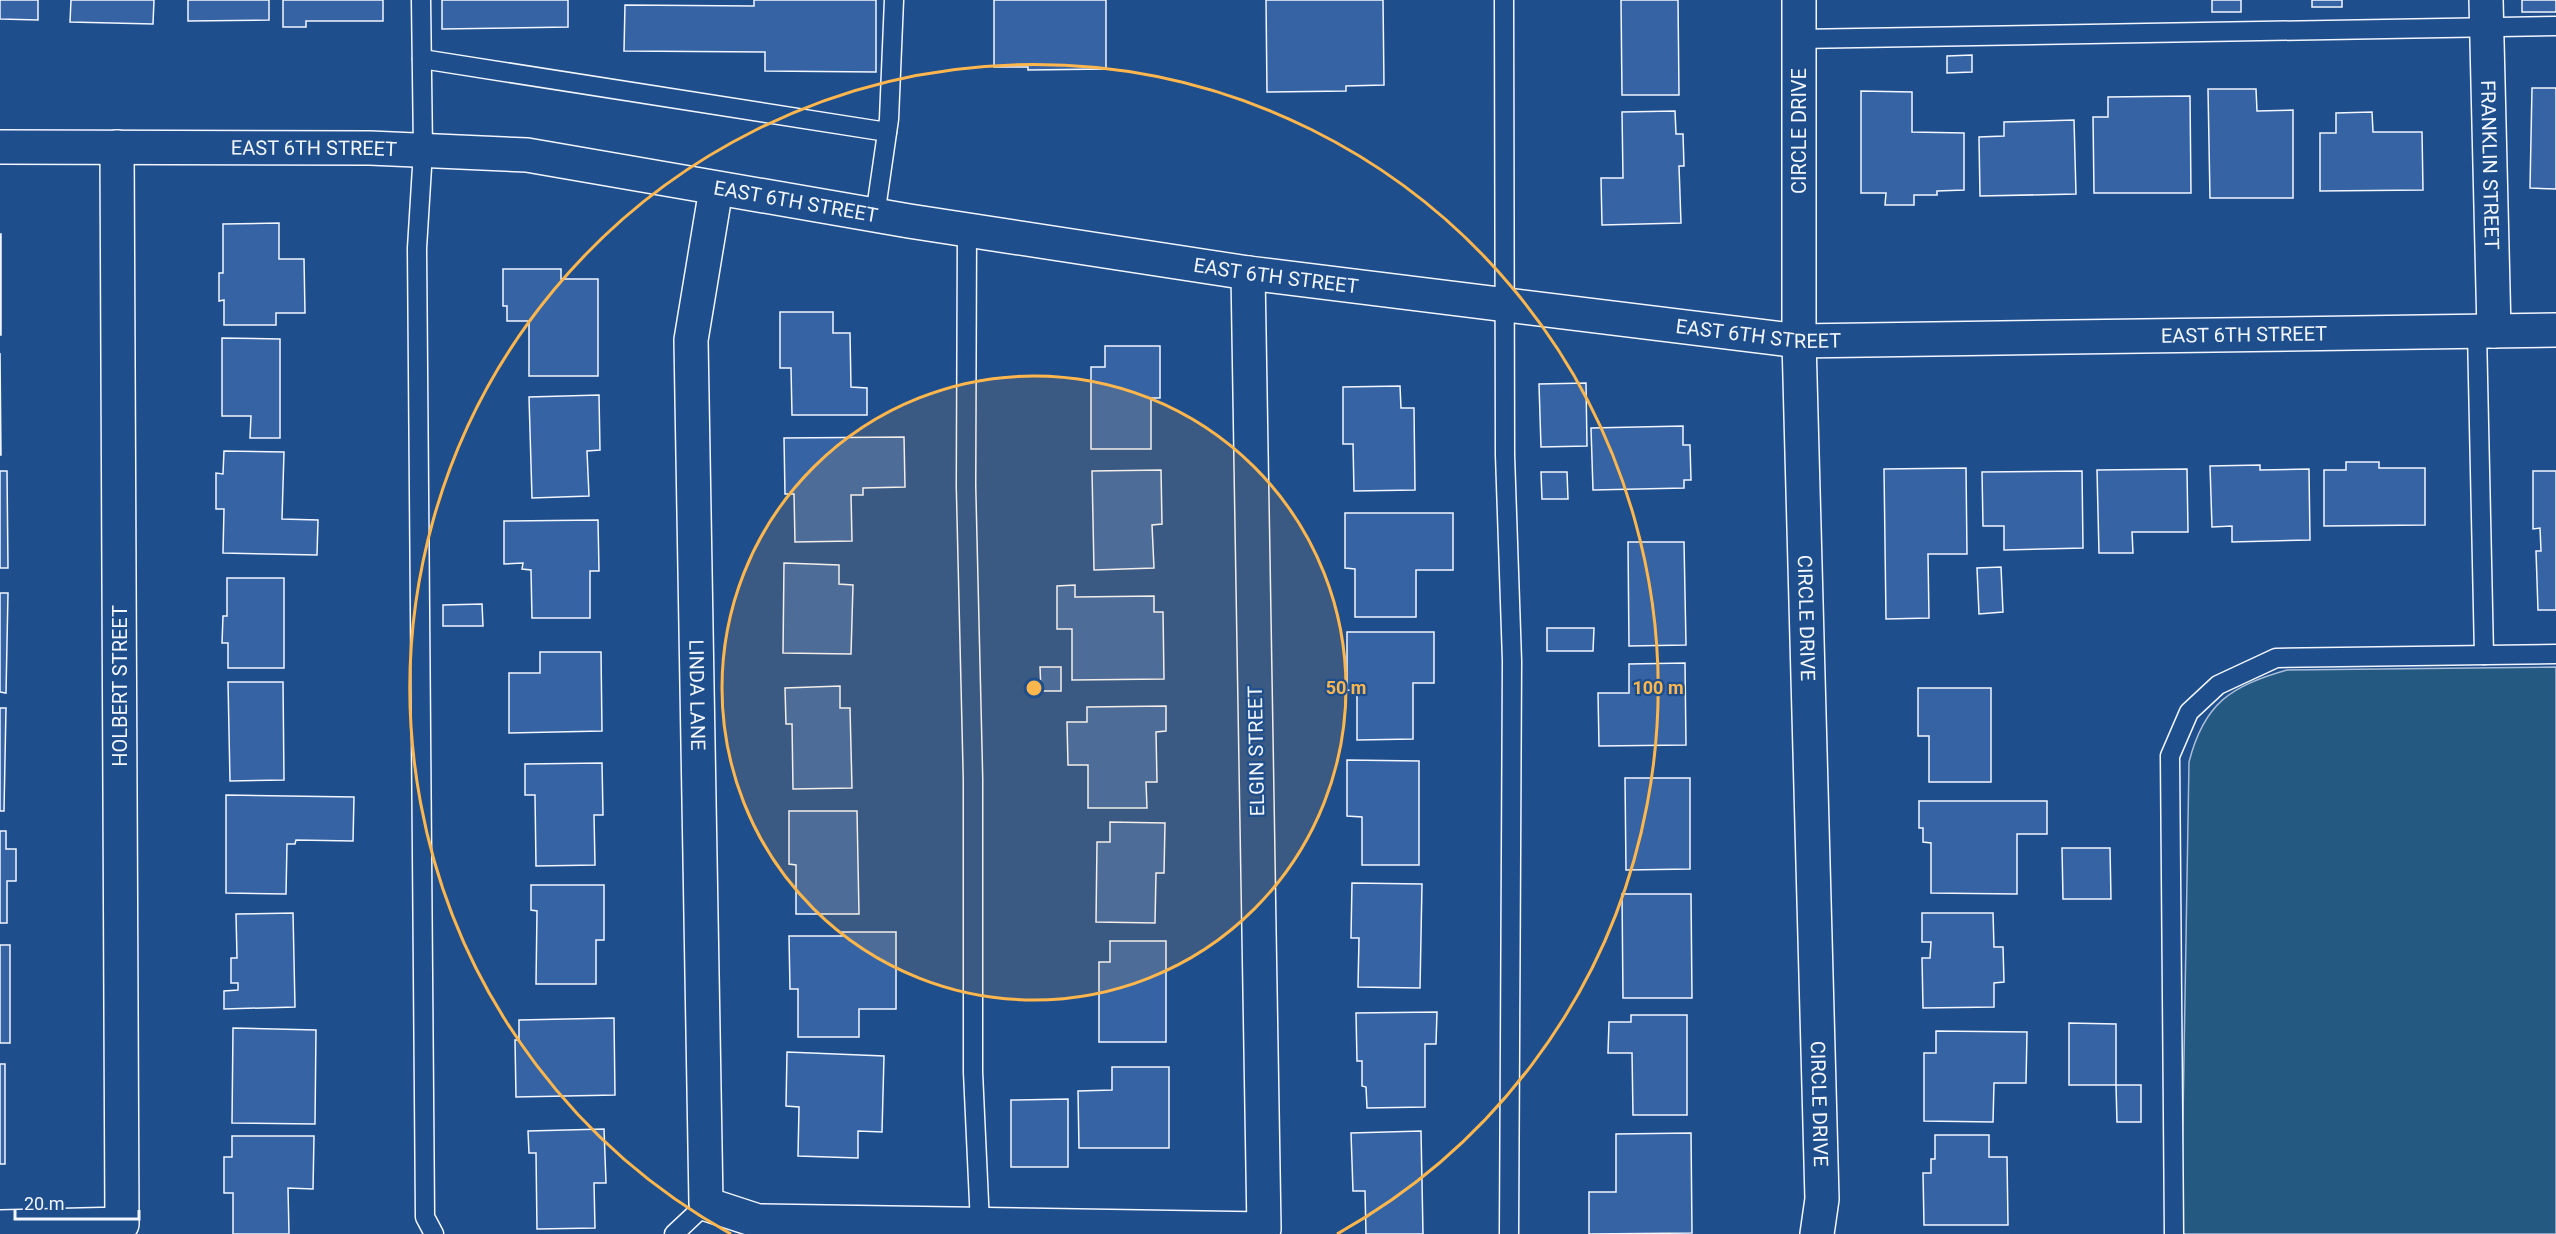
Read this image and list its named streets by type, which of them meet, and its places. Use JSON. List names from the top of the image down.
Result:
{
  "streets": {
    "street": [
      "CIRCLE DRIVE",
      "EAST 6TH STREET",
      "FRANKLIN STREET",
      "HOLBERT STREET",
      "LINDA LANE",
      "ELGIN STREET"
    ]
  },
  "crossings": [
    ["CIRCLE DRIVE", "EAST 6TH STREET"],
    ["EAST 6TH STREET", "FRANKLIN STREET"],
    ["EAST 6TH STREET", "HOLBERT STREET"],
    ["EAST 6TH STREET", "LINDA LANE"],
    ["EAST 6TH STREET", "ELGIN STREET"]
  ],
  "scale_bar": "20 m",
  "rings": ["50 m", "100 m"]
}
